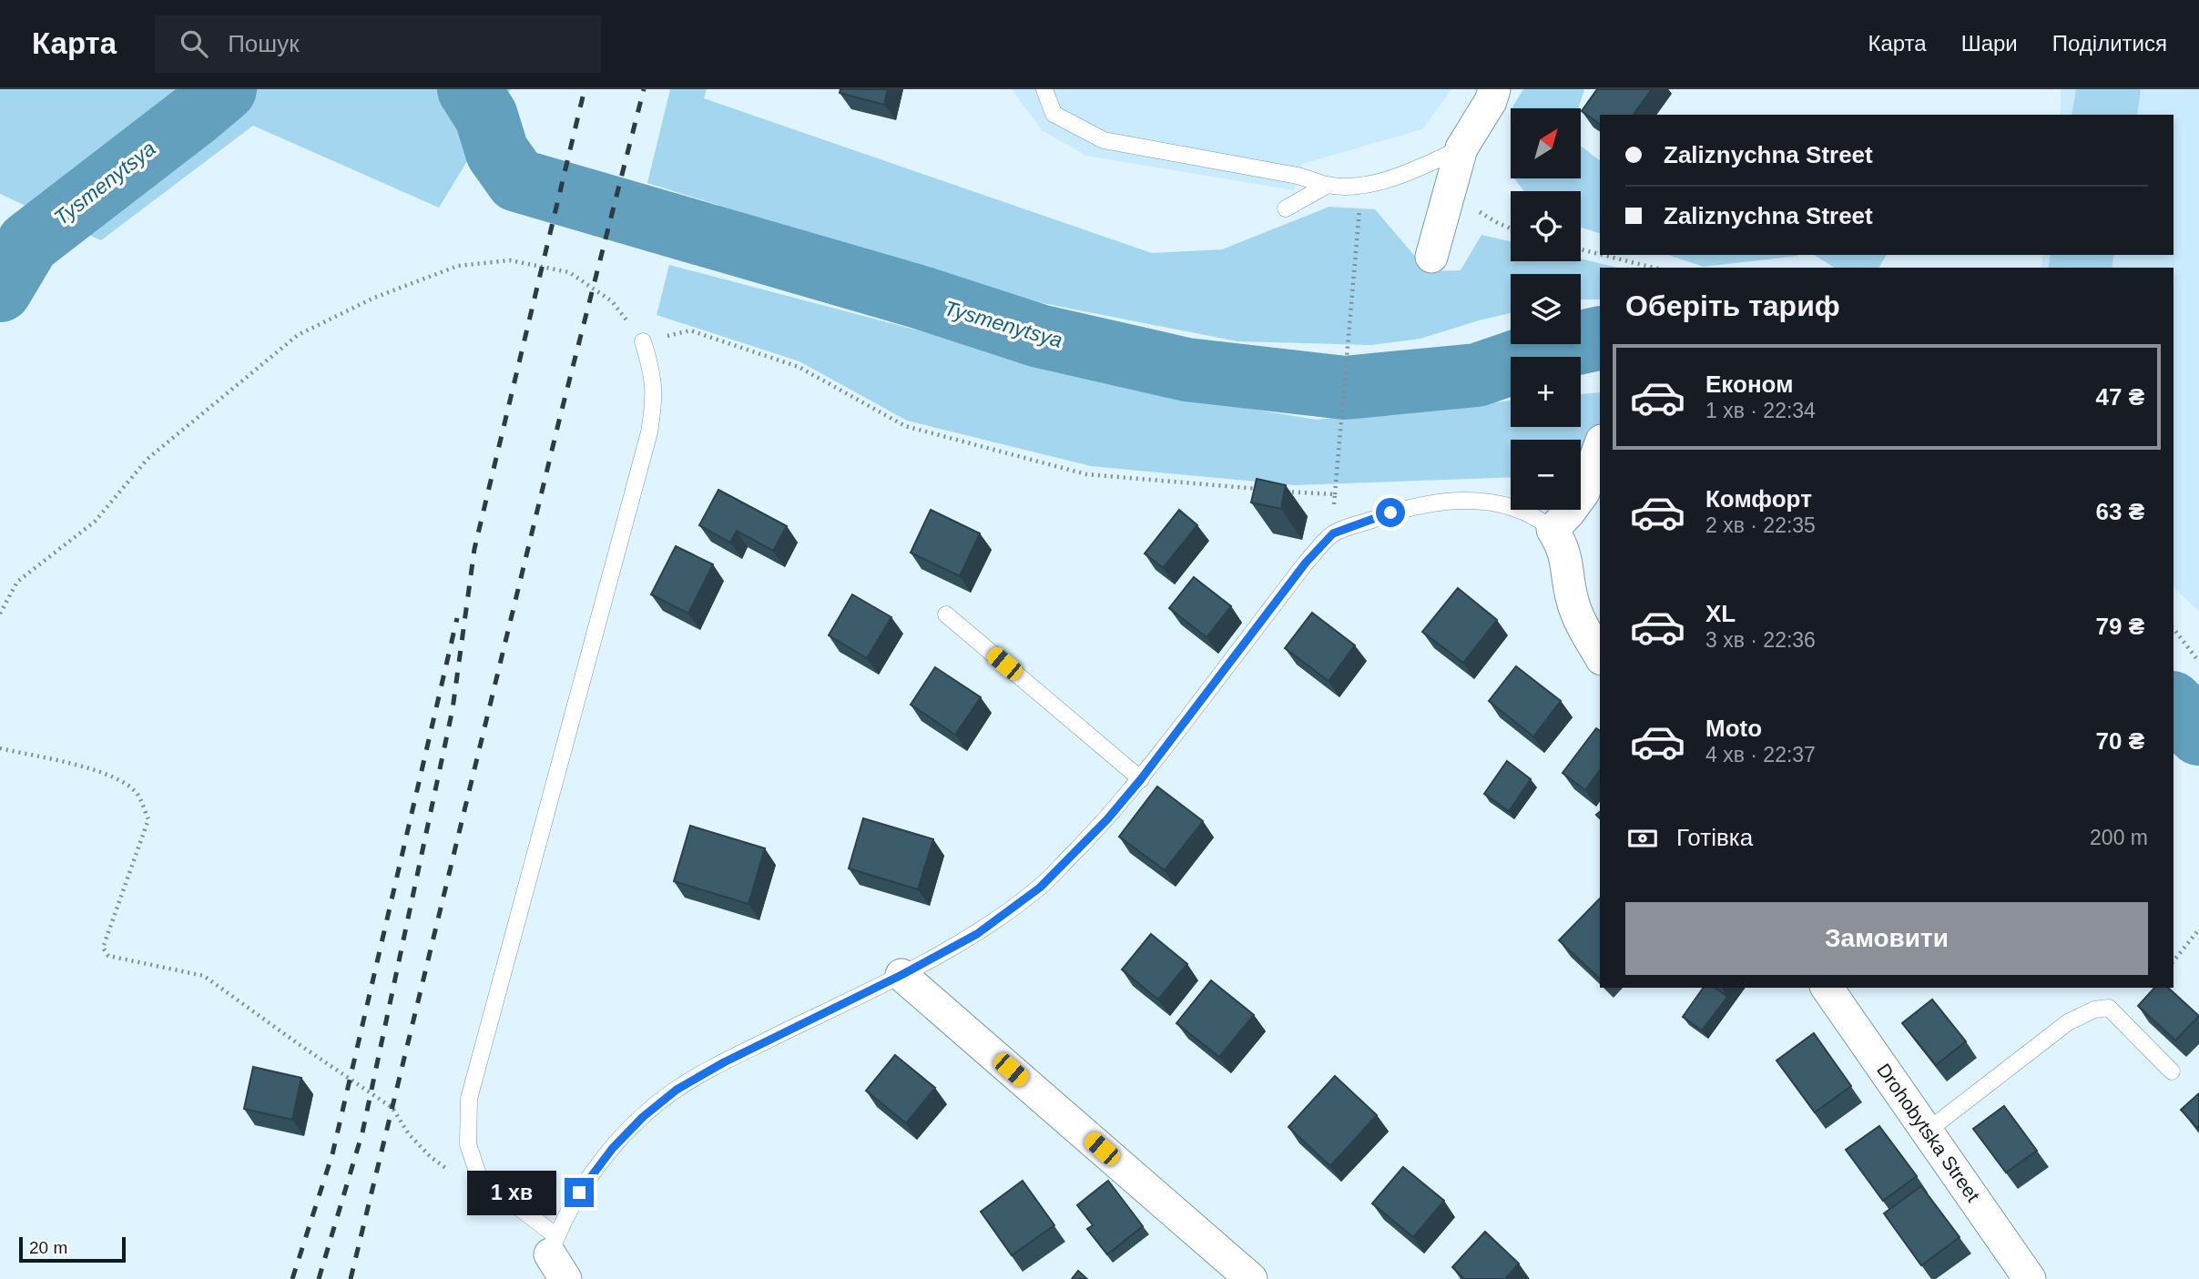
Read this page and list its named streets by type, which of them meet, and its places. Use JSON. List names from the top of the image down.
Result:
{
  "streets": {
    "street": ["Drohobytska Street"]
  },
  "water": ["Tysmenytsya"],
  "scale_bar": "20 m",
  "north": "top right",
  "page": {
    "header": "Карта",
    "search": "Пошук",
    "nav": ["Карта", "Шари", "Поділитися"],
    "map_buttons": ["+", "−"],
    "banner": ["Zaliznychna Street", "Zaliznychna Street"],
    "heading": "Оберіть тариф",
    "list": [
      {
        "name": "Економ",
        "note": "1 хв · 22:34",
        "value": "47 ₴"
      },
      {
        "name": "Комфорт",
        "note": "2 хв · 22:35",
        "value": "63 ₴"
      },
      {
        "name": "XL",
        "note": "3 хв · 22:36",
        "value": "79 ₴"
      },
      {
        "name": "Moto",
        "note": "4 хв · 22:37",
        "value": "70 ₴"
      }
    ],
    "pay": ["Готівка", "200 m"],
    "buttons": "Замовити",
    "bubble": "1 хв",
    "scale": "20 m"
  }
}
